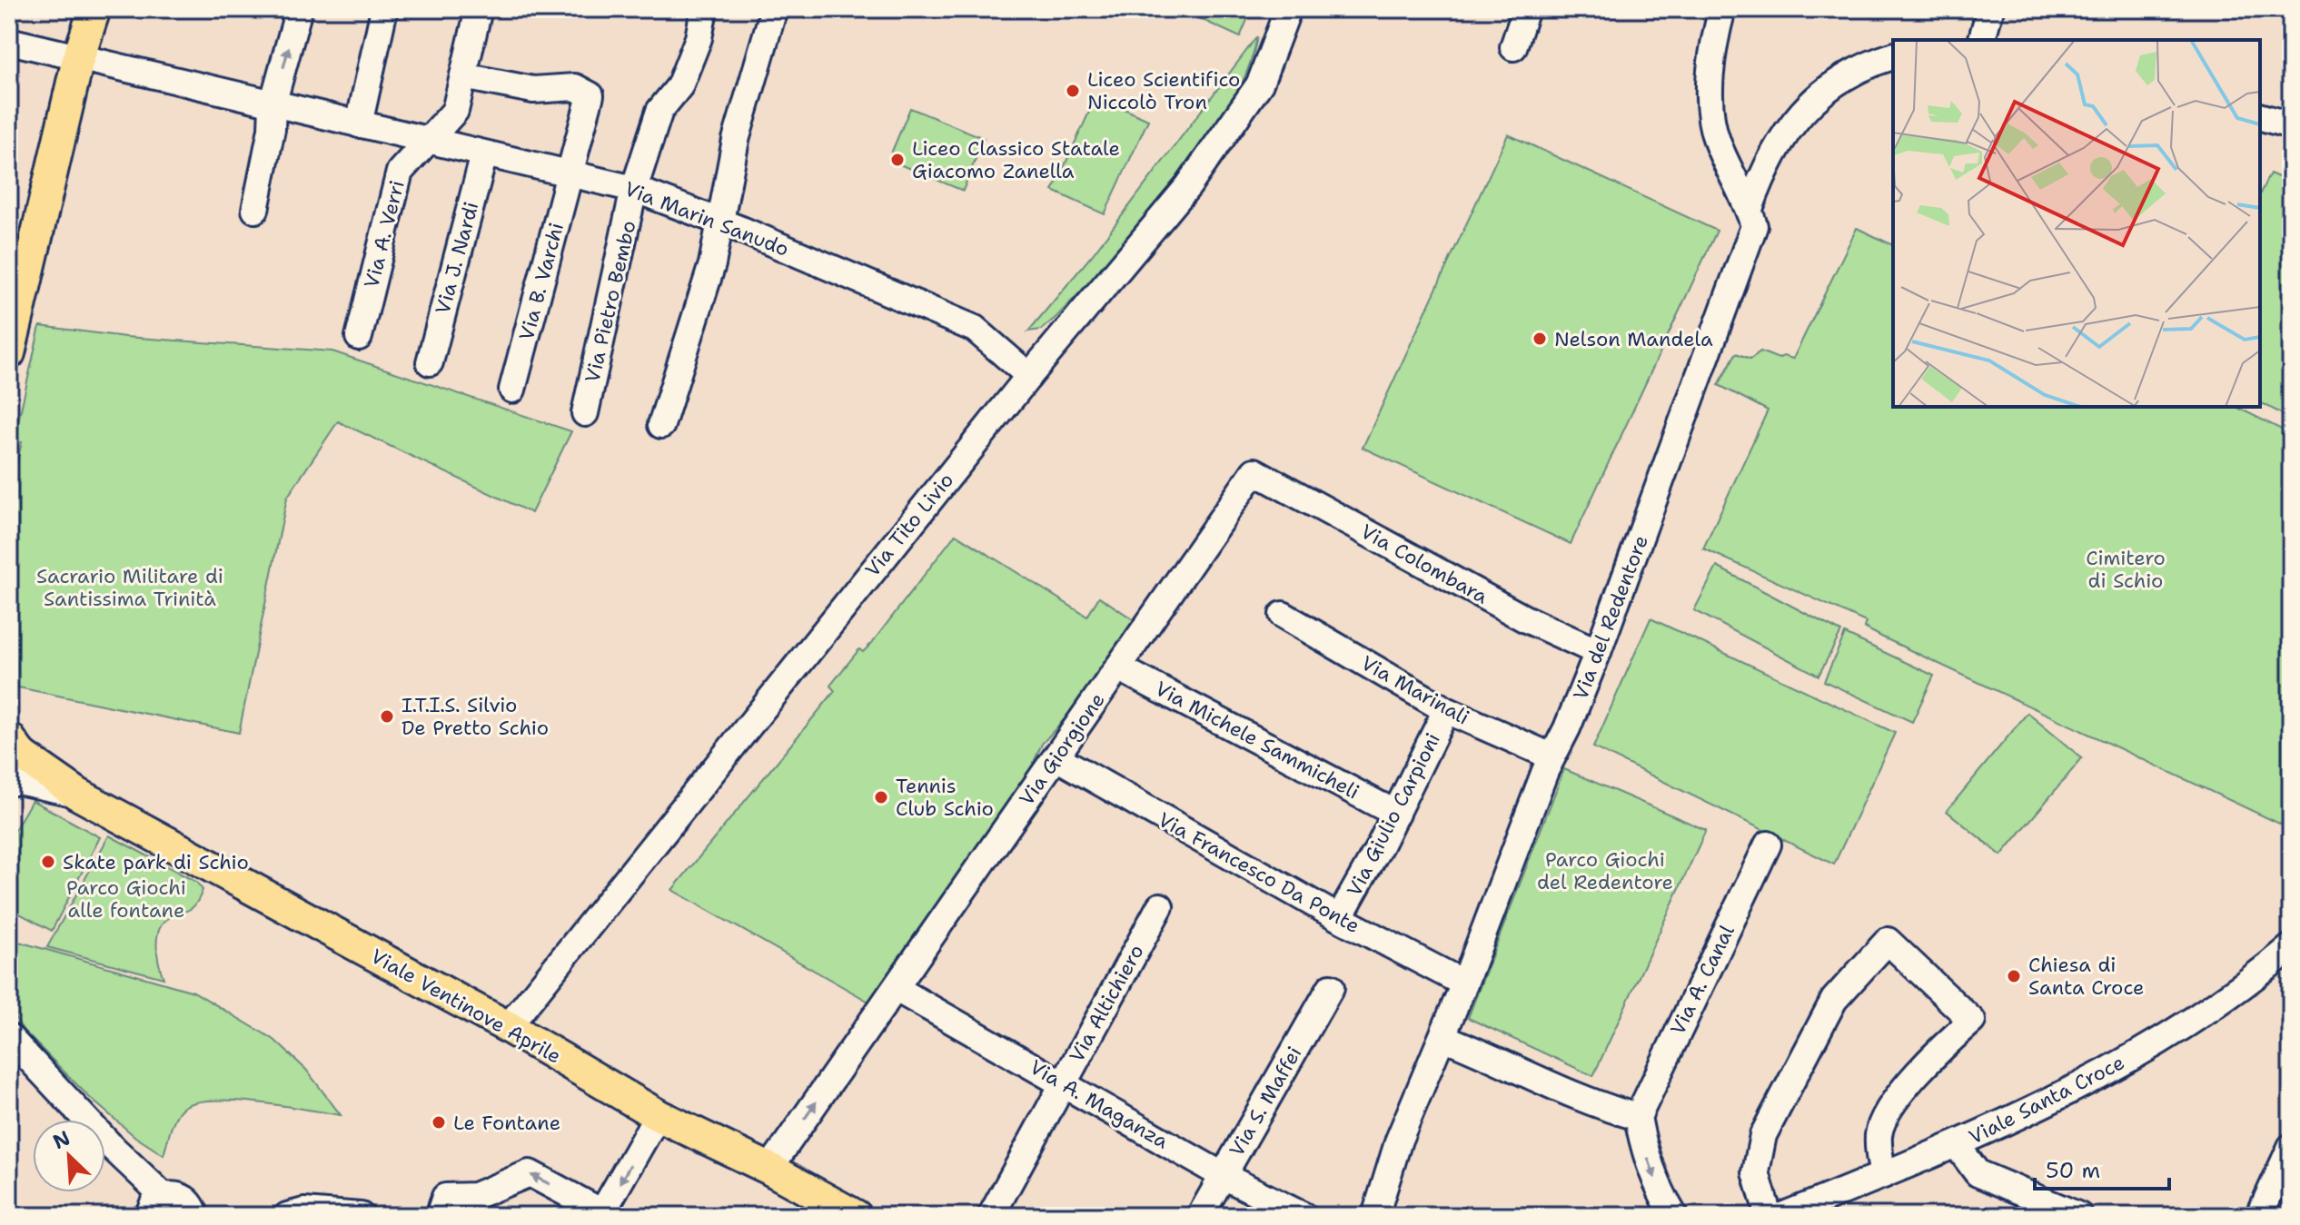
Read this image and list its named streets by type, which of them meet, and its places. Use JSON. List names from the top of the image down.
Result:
{
  "streets": {
    "main road": ["Viale Ventinove Aprile"],
    "street": [
      "Via Marin Sanudo",
      "Via A. Verri",
      "Via J. Nardi",
      "Via B. Varchi",
      "Via Pietro Bembo",
      "Via Tito Livio",
      "Via Colombara",
      "Via del Redentore",
      "Via Marinali",
      "Via Michele Sammicheli",
      "Via Giorgione",
      "Via Giulio Carpioni",
      "Via Francesco Da Ponte",
      "Via A. Canal",
      "Via Altichiero",
      "Viale Santa Croce",
      "Via S. Maffei",
      "Via A. Maganza"
    ]
  },
  "crossings": [
    ["Via Marin Sanudo", "Via A. Verri"],
    ["Via Marin Sanudo", "Via J. Nardi"],
    ["Via Marin Sanudo", "Via B. Varchi"],
    ["Via Marin Sanudo", "Via Pietro Bembo"],
    ["Via Marin Sanudo", "Via Tito Livio"],
    ["Via A. Verri", "Via B. Varchi"],
    ["Via Tito Livio", "Viale Ventinove Aprile"],
    ["Via Colombara", "Via del Redentore"],
    ["Via Colombara", "Via Giorgione"],
    ["Via del Redentore", "Via Marinali"],
    ["Via del Redentore", "Via Francesco Da Ponte"],
    ["Via Marinali", "Via Giulio Carpioni"],
    ["Via Michele Sammicheli", "Via Giorgione"],
    ["Via Michele Sammicheli", "Via Giulio Carpioni"],
    ["Via Giorgione", "Via Francesco Da Ponte"],
    ["Via Giorgione", "Viale Ventinove Aprile"],
    ["Via Giorgione", "Via A. Maganza"],
    ["Via Giulio Carpioni", "Via Francesco Da Ponte"],
    ["Via Altichiero", "Via A. Maganza"],
    ["Via S. Maffei", "Via A. Maganza"]
  ],
  "parks": [
    "Cimitero di Schio",
    "Sacrario Militare di Santissima Trinità",
    "Parco Giochi del Redentore",
    "Parco Giochi alle fontane"
  ],
  "places": [
    "Liceo Scientifico Niccolò Tron",
    "Liceo Classico Statale Giacomo Zanella",
    "Nelson Mandela",
    "I.T.I.S. Silvio De Pretto Schio",
    "Tennis Club Schio",
    "Skate park di Schio",
    "Chiesa di Santa Croce",
    "Le Fontane"
  ],
  "scale_bar": "50 m",
  "north": "top left"
}
